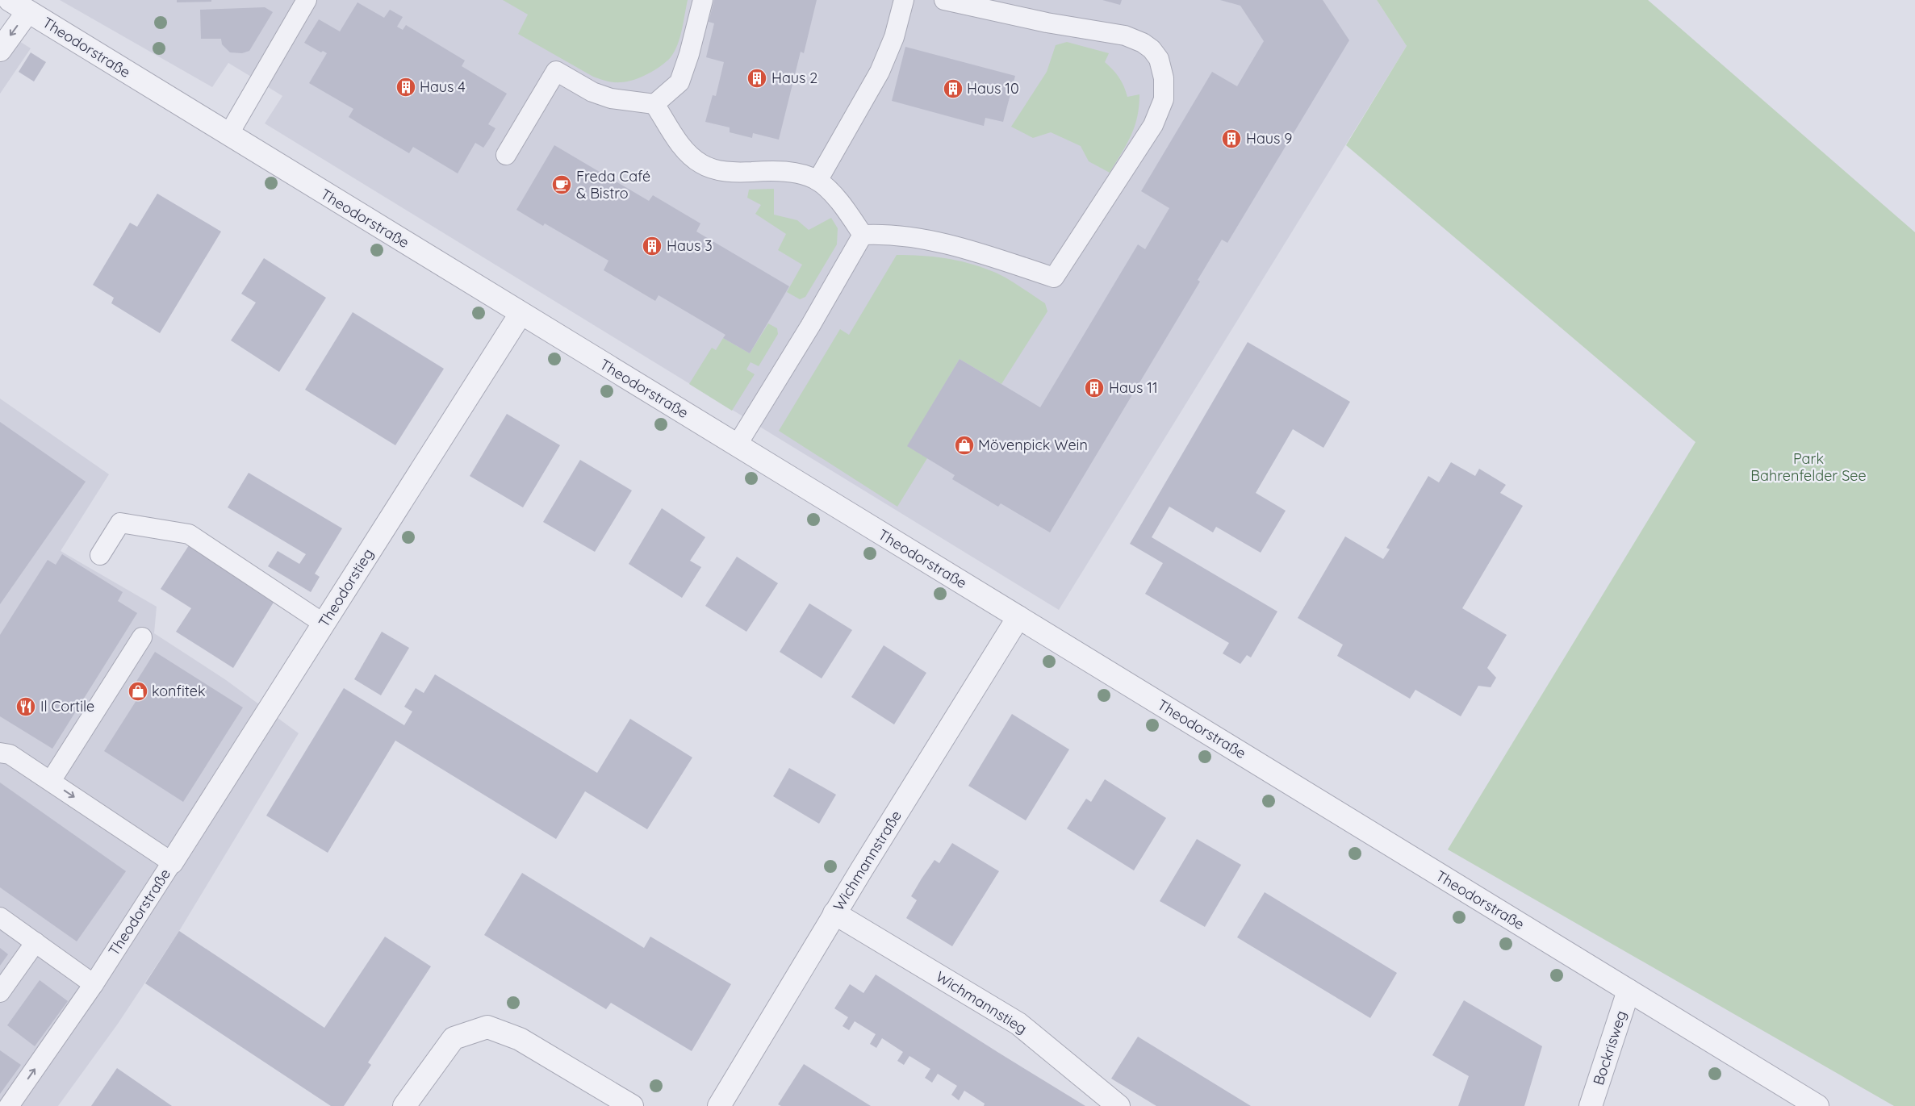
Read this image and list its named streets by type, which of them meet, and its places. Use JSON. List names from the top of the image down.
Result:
{
  "streets": {
    "street": [
      "Theodorstraße",
      "Theodorstieg",
      "Wichmannstraße",
      "Wichmannstieg",
      "Bockrisweg"
    ]
  },
  "crossings": [
    ["Theodorstraße", "Theodorstieg"],
    ["Theodorstraße", "Wichmannstraße"],
    ["Theodorstraße", "Bockrisweg"],
    ["Wichmannstraße", "Wichmannstieg"]
  ],
  "parks": ["Park Bahrenfelder See"],
  "places": {
    "building": [
      "Haus 2",
      "Haus 4",
      "Haus 10",
      "Haus 9",
      "Haus 3",
      "Haus 11"
    ],
    "cafe": ["Freda Café & Bistro"],
    "shop": ["Mövenpick Wein", "konfitek"],
    "restaurant": ["Il Cortile"]
  }
}
